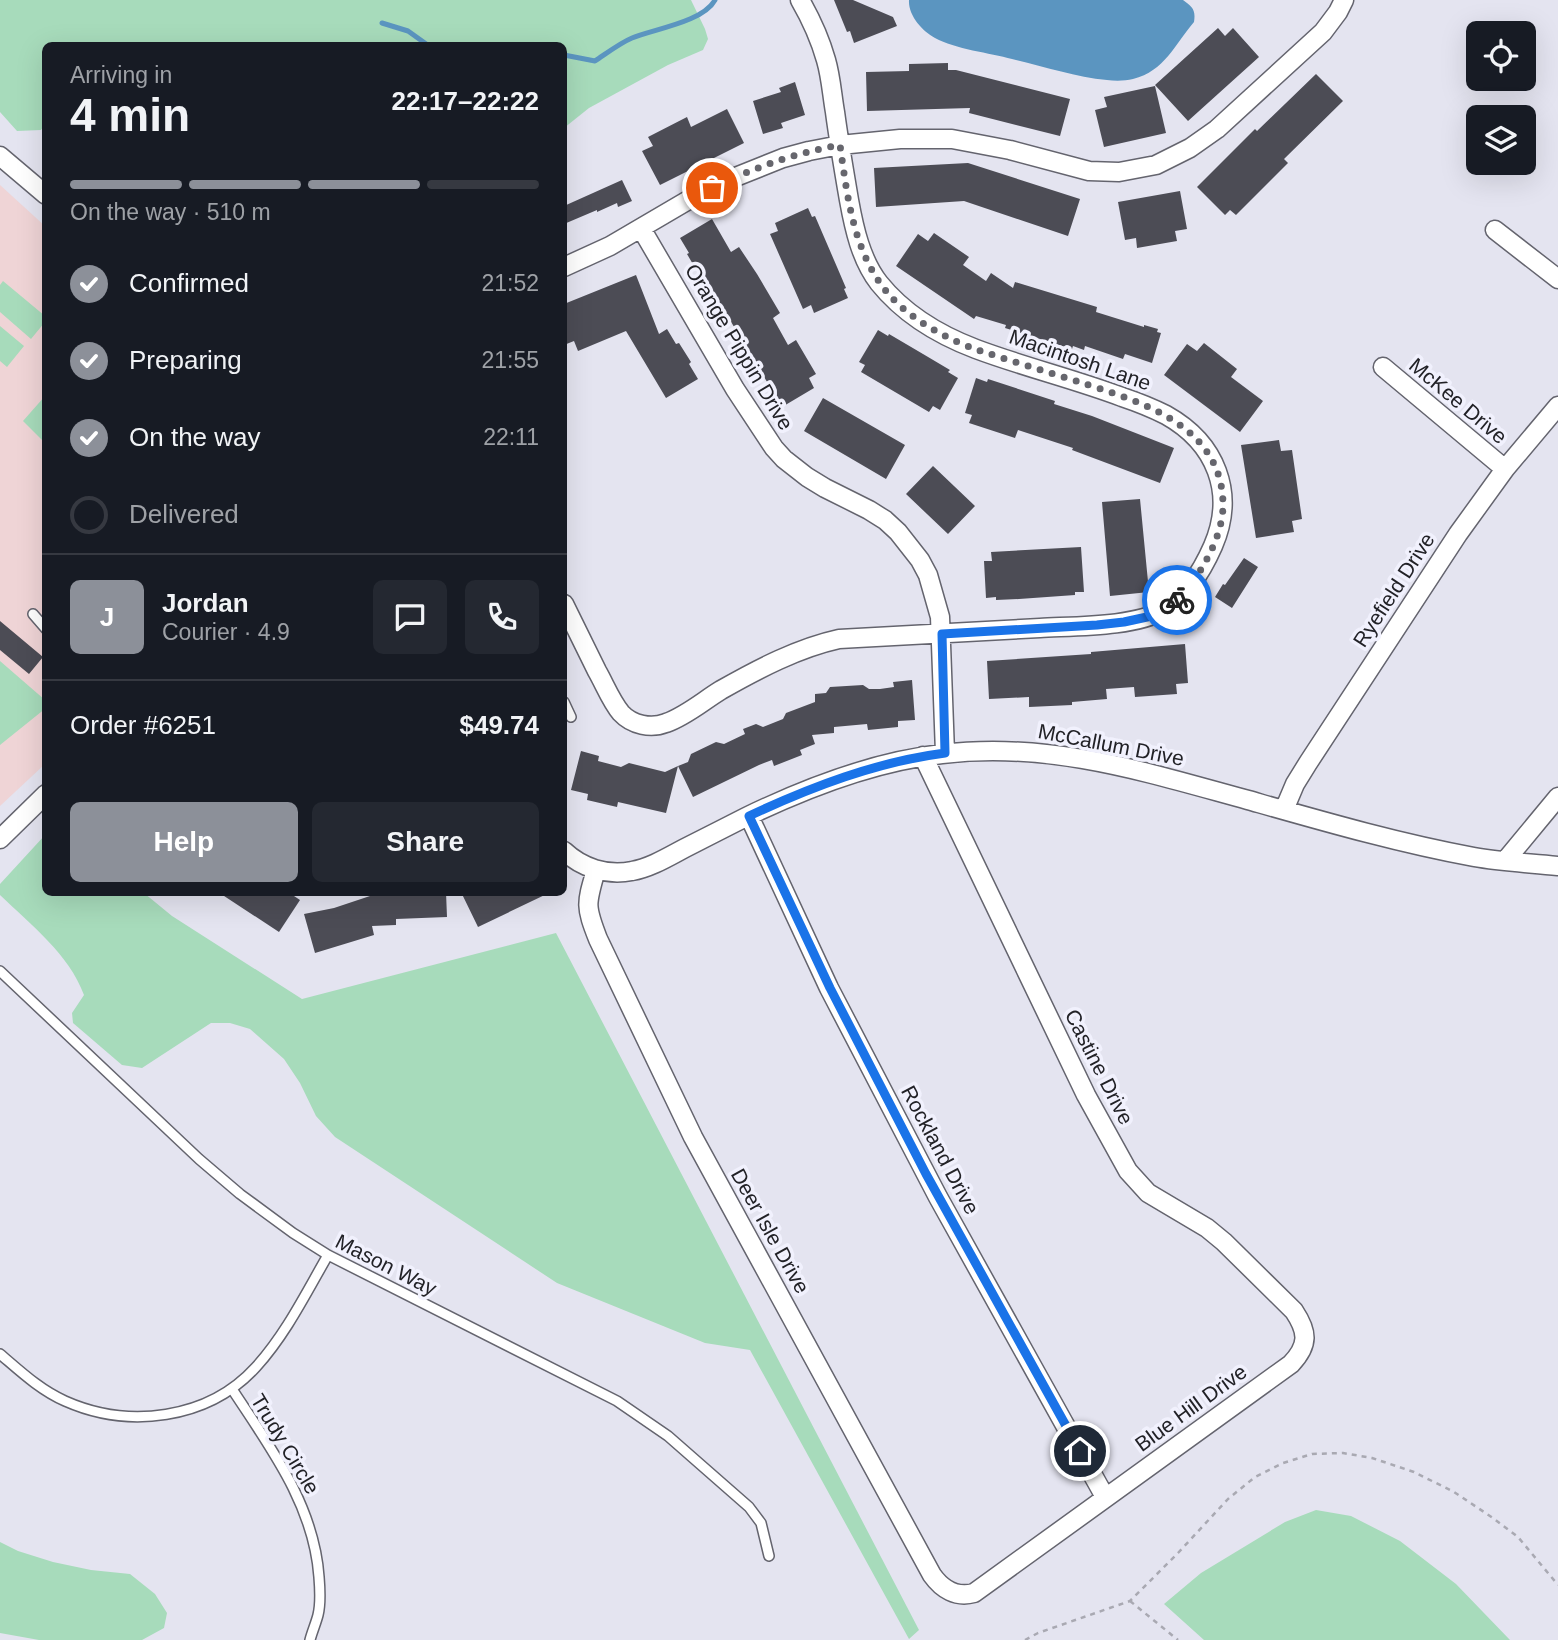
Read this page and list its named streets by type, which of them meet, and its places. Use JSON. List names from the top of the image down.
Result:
{
  "streets": {
    "street": [
      "Orange Pippin Drive",
      "Macintosh Lane",
      "McKee Drive",
      "Ryefield Drive",
      "McCallum Drive",
      "Castine Drive",
      "Rockland Drive",
      "Deer Isle Drive",
      "Blue Hill Drive"
    ],
    "lane": ["Mason Way", "Trudy Circle"]
  },
  "crossings": [
    ["Orange Pippin Drive", "Macintosh Lane"],
    ["Orange Pippin Drive", "McCallum Drive"],
    ["McKee Drive", "Ryefield Drive"],
    ["Ryefield Drive", "McCallum Drive"],
    ["McCallum Drive", "Castine Drive"],
    ["McCallum Drive", "Rockland Drive"],
    ["McCallum Drive", "Deer Isle Drive"],
    ["Castine Drive", "Blue Hill Drive"],
    ["Rockland Drive", "Blue Hill Drive"],
    ["Deer Isle Drive", "Blue Hill Drive"]
  ],
  "page": {
    "heading": ["4 min", "Arriving in", "22:17–22:22"],
    "panel": [
      "Jordan",
      "Courier · 4.9",
      "Order #6251",
      "$49.74"
    ],
    "bar": "On the way · 510 m",
    "list": [
      ["Confirmed", "21:52"],
      ["Preparing", "21:55"],
      ["On the way", "22:11"],
      "Delivered"
    ],
    "round": "J",
    "buttons": ["Help", "Share"]
  }
}
